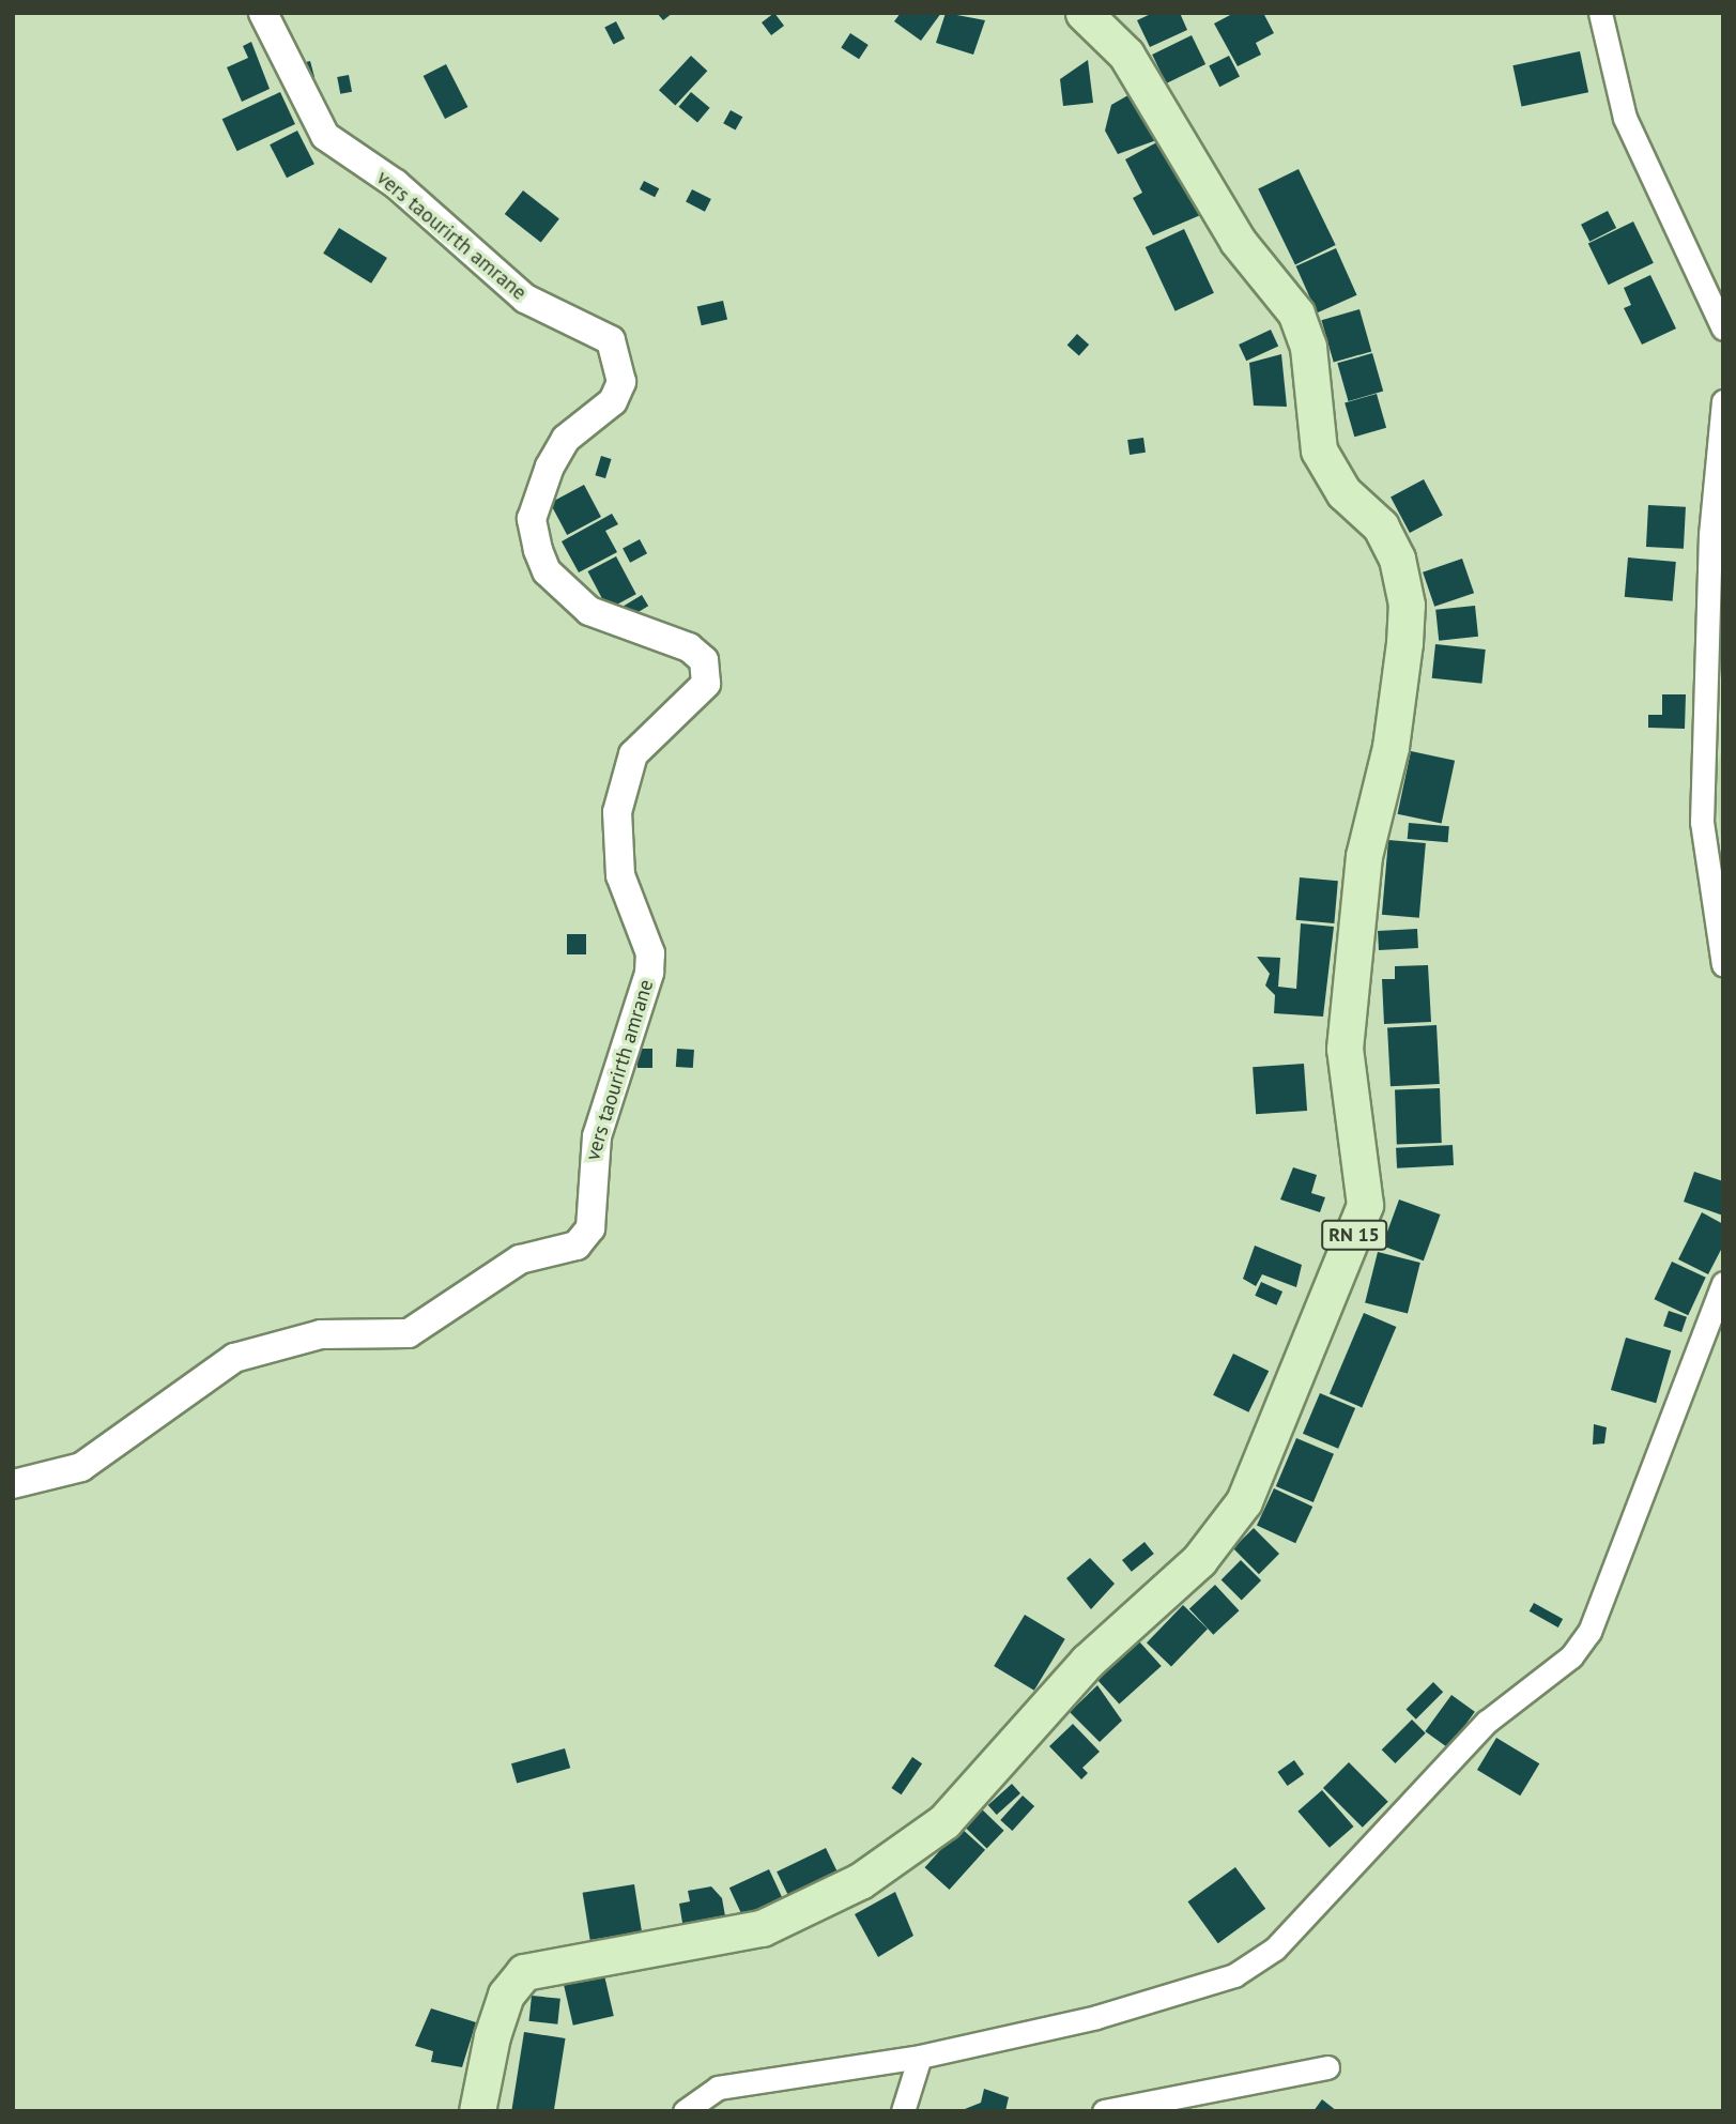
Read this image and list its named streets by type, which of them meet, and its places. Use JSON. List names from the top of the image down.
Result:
{
  "streets": {
    "main road": ["RN 15"],
    "street": ["vers taourirth amrane"]
  }
}
